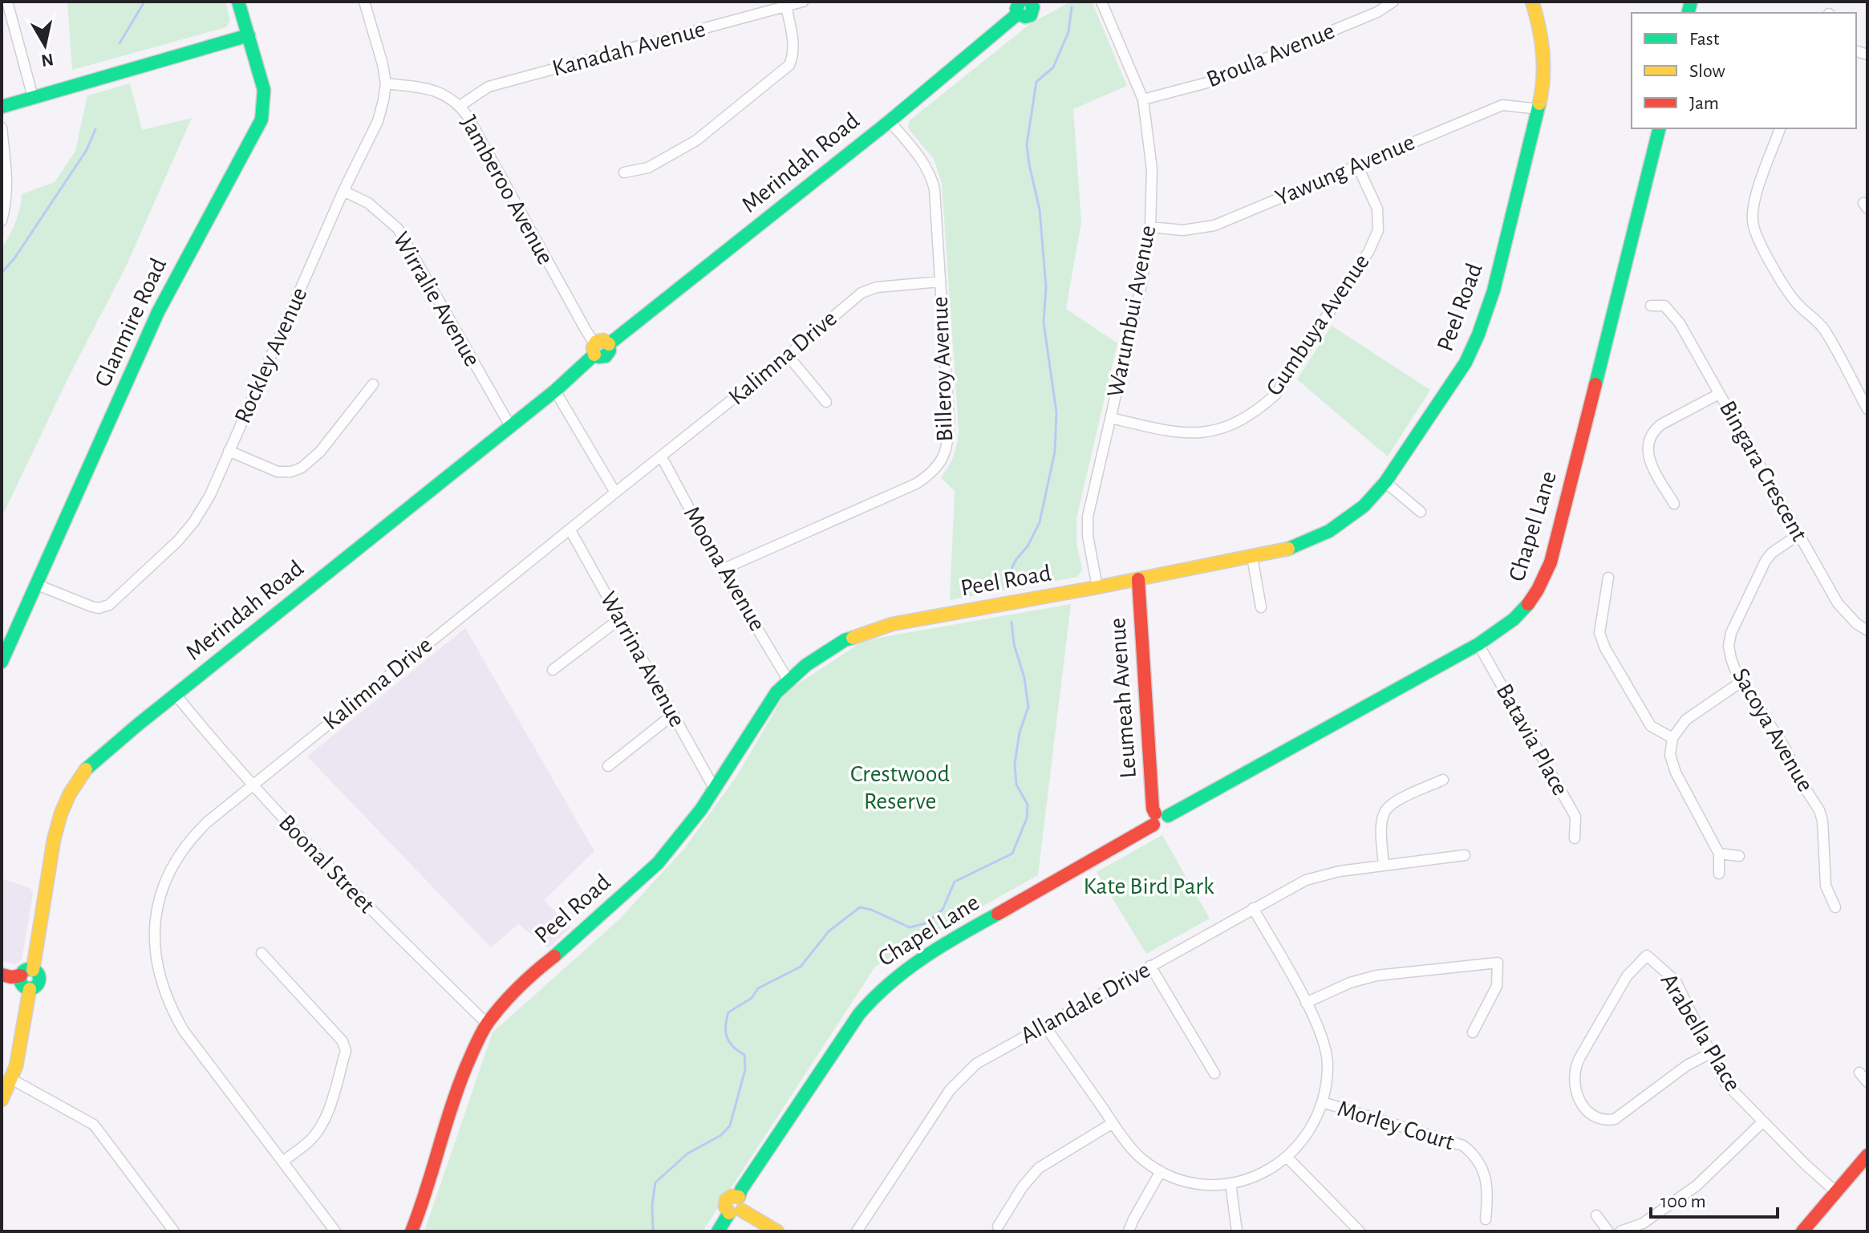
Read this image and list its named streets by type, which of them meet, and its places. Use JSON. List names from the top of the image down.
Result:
{
  "streets": {
    "street": [
      "Kanadah Avenue",
      "Broula Avenue",
      "Merindah Road",
      "Yawung Avenue",
      "Jamberoo Avenue",
      "Wirralie Avenue",
      "Peel Road",
      "Warumbui Avenue",
      "Glanmire Road",
      "Gumbuya Avenue",
      "Rockley Avenue",
      "Kalimna Drive",
      "Billeroy Avenue",
      "Bingara Crescent",
      "Chapel Lane",
      "Moona Avenue",
      "Warrina Avenue",
      "Leumeah Avenue",
      "Sacoya Avenue",
      "Batavia Place",
      "Boonal Street",
      "Allandale Drive",
      "Arabella Place",
      "Morley Court"
    ]
  },
  "crossings": [
    ["Kanadah Avenue", "Jamberoo Avenue"],
    ["Broula Avenue", "Warumbui Avenue"],
    ["Merindah Road", "Jamberoo Avenue"],
    ["Merindah Road", "Wirralie Avenue"],
    ["Merindah Road", "Billeroy Avenue"],
    ["Merindah Road", "Boonal Street"],
    ["Yawung Avenue", "Peel Road"],
    ["Yawung Avenue", "Warumbui Avenue"],
    ["Yawung Avenue", "Gumbuya Avenue"],
    ["Jamberoo Avenue", "Rockley Avenue"],
    ["Wirralie Avenue", "Rockley Avenue"],
    ["Peel Road", "Warumbui Avenue"],
    ["Peel Road", "Moona Avenue"],
    ["Peel Road", "Warrina Avenue"],
    ["Peel Road", "Leumeah Avenue"],
    ["Peel Road", "Boonal Street"],
    ["Warumbui Avenue", "Gumbuya Avenue"],
    ["Glanmire Road", "Rockley Avenue"],
    ["Kalimna Drive", "Billeroy Avenue"],
    ["Kalimna Drive", "Moona Avenue"],
    ["Kalimna Drive", "Warrina Avenue"],
    ["Kalimna Drive", "Boonal Street"],
    ["Billeroy Avenue", "Moona Avenue"],
    ["Bingara Crescent", "Sacoya Avenue"],
    ["Chapel Lane", "Leumeah Avenue"],
    ["Chapel Lane", "Batavia Place"]
  ],
  "parks": ["Crestwood Reserve", "Kate Bird Park"],
  "legend": ["Fast", "Slow", "Jam"],
  "scale_bar": "100 m",
  "north": "bottom"
}
